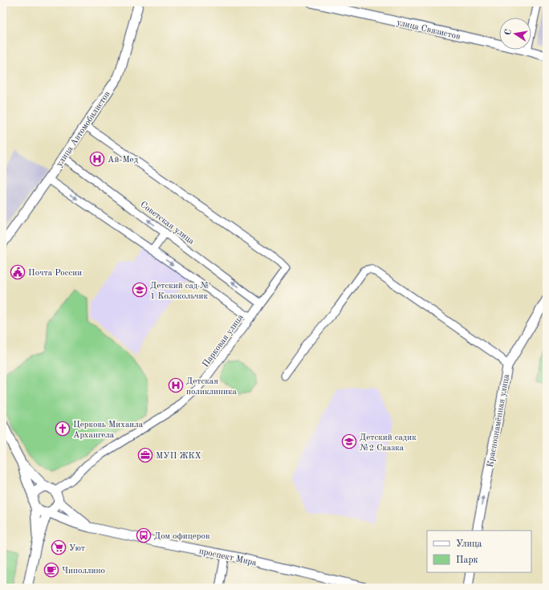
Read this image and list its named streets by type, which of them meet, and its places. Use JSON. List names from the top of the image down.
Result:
{
  "streets": {
    "street": [
      "улица Связистов",
      "улица Автомобилистов",
      "Советская улица",
      "Парковая улица",
      "Краснознамённая улица",
      "проспект Мира"
    ]
  },
  "crossings": [
    ["улица Автомобилистов", "Советская улица"],
    ["улица Автомобилистов", "Парковая улица"],
    ["Советская улица", "Парковая улица"],
    ["Парковая улица", "проспект Мира"]
  ],
  "one_way": ["Краснознамённая улица"],
  "places": {
    "hospital": ["Ай-Мед", "Детская поликлиника"],
    "public building": ["Почта России"],
    "school or university": ["Детский сад № 1 Колокольчик", "Детский садик №2 Сказка"],
    "church": ["Церковь Михаила Архангела"],
    "office": ["МУП ЖКХ"],
    "bus stop": ["Дом офицеров"],
    "supermarket": ["Уют"],
    "cafe": ["Чиполлино"]
  },
  "legend": ["Улица", "Парк"],
  "north": "left"
}
